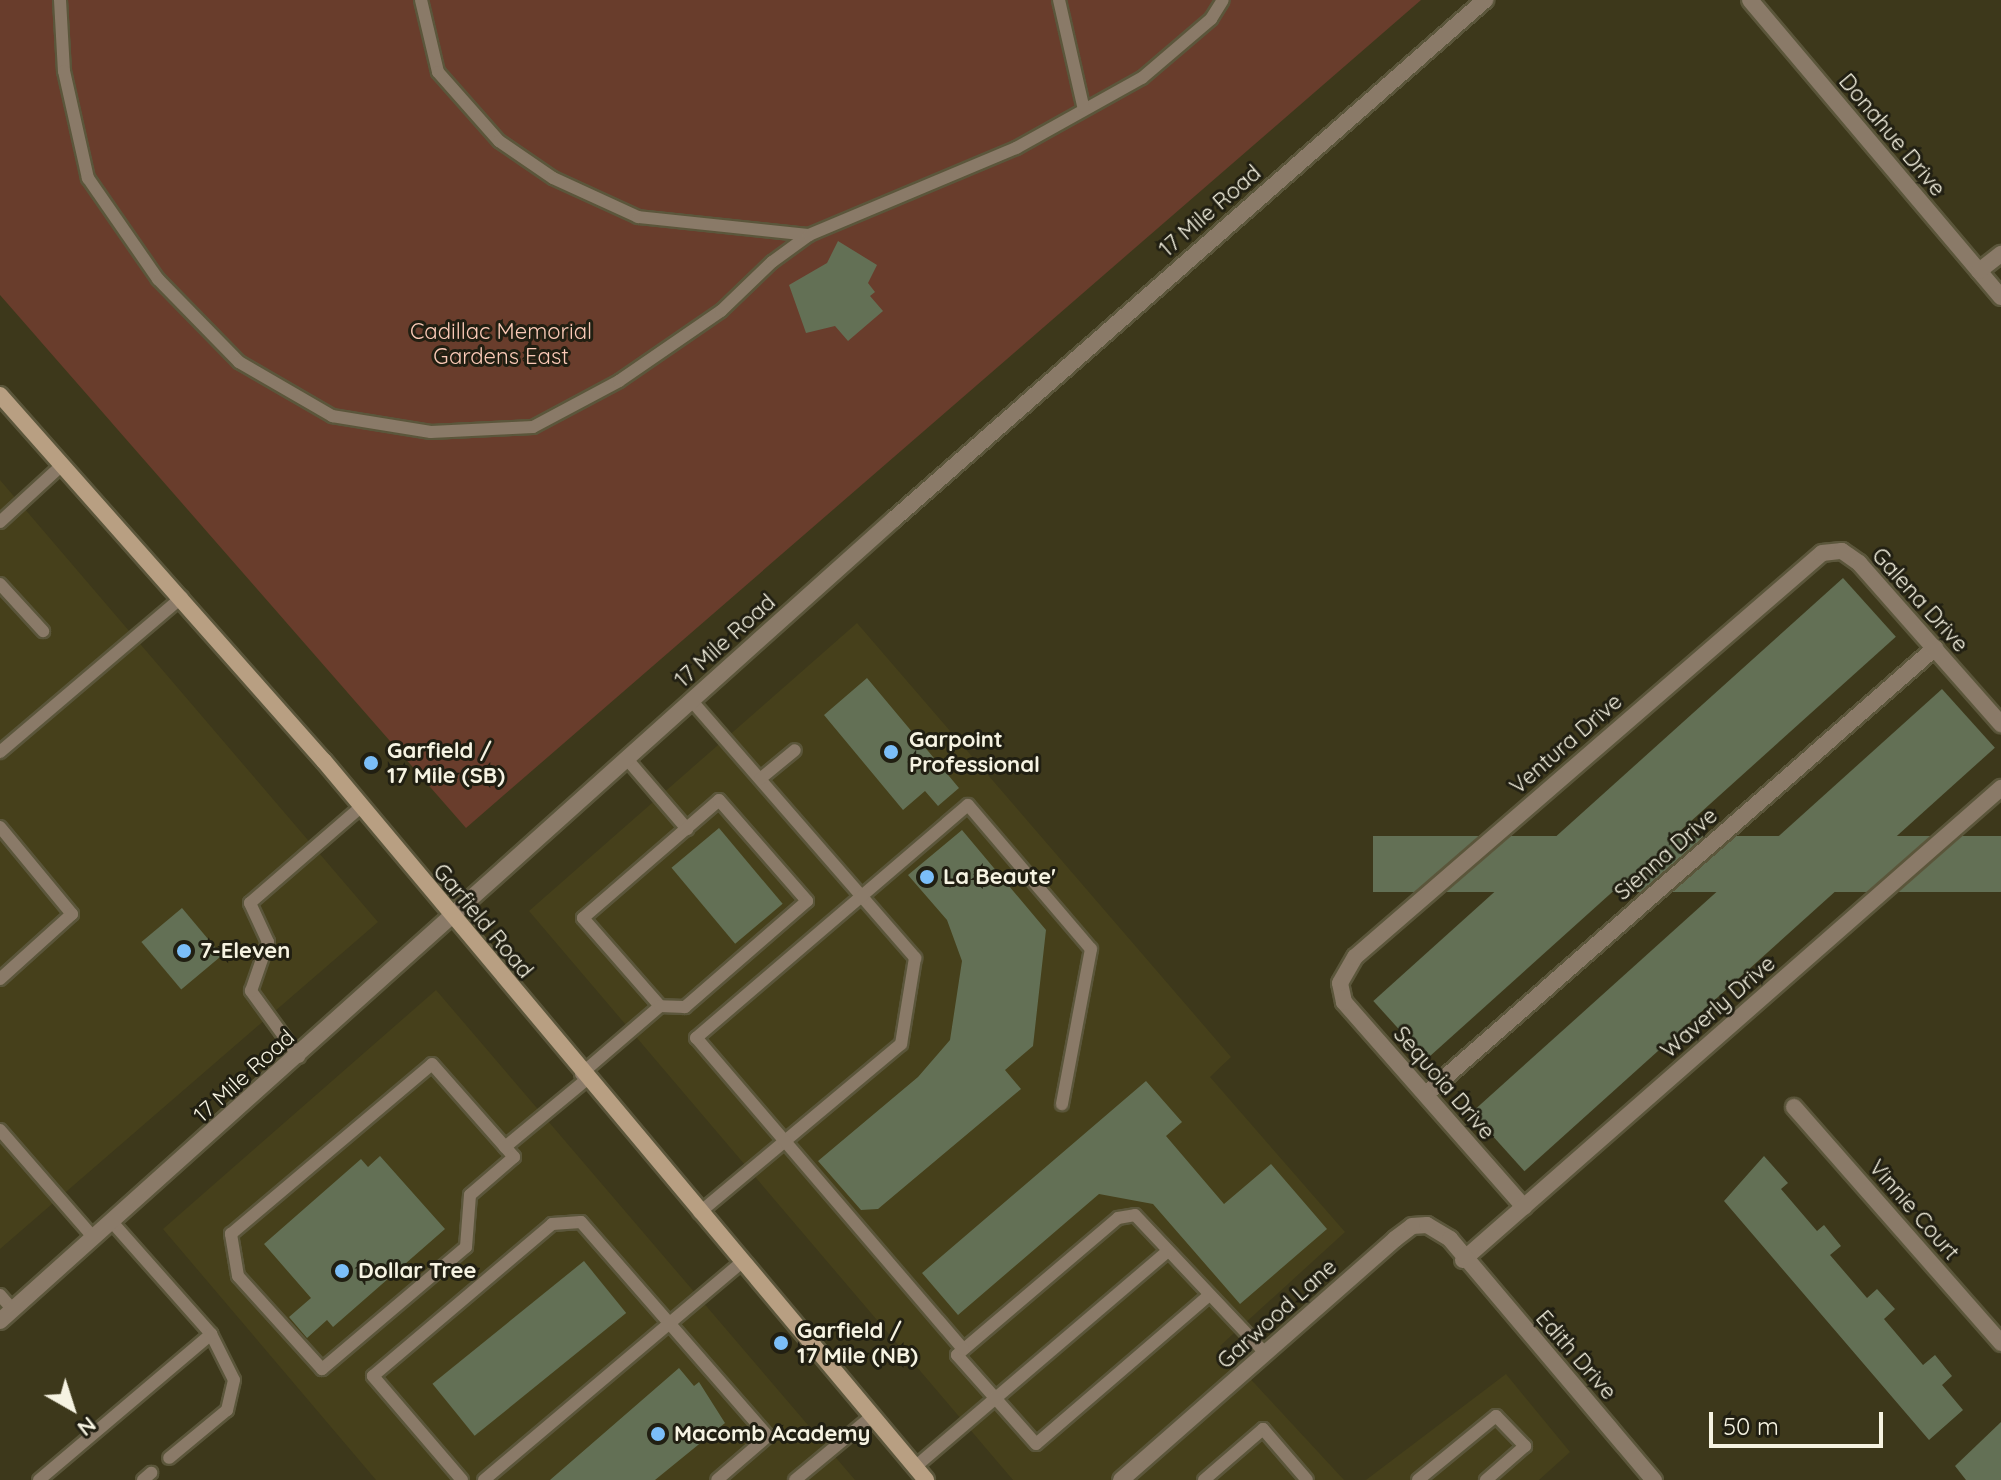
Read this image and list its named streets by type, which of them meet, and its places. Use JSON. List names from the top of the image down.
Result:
{
  "streets": {
    "main road": ["Garfield Road"],
    "street": [
      "Donahue Drive",
      "17 Mile Road",
      "Galena Drive",
      "Ventura Drive",
      "Sienna Drive",
      "Waverly Drive",
      "Sequoia Drive",
      "Vinnie Court",
      "Garwood Lane",
      "Edith Drive"
    ]
  },
  "crossings": [
    ["17 Mile Road", "Garfield Road"],
    ["Galena Drive", "Ventura Drive"],
    ["Galena Drive", "Sienna Drive"],
    ["Ventura Drive", "Sequoia Drive"],
    ["Sienna Drive", "Sequoia Drive"],
    ["Waverly Drive", "Sequoia Drive"],
    ["Waverly Drive", "Garwood Lane"],
    ["Waverly Drive", "Edith Drive"],
    ["Garwood Lane", "Edith Drive"]
  ],
  "parks": ["Cadillac Memorial Gardens East"],
  "places": [
    "Garpoint Professional",
    "Garfield / 17 Mile (SB)",
    "La Beaute'",
    "7-Eleven",
    "Dollar Tree",
    "Garfield / 17 Mile (NB)",
    "Macomb Academy"
  ],
  "scale_bar": "50 m",
  "north": "bottom right"
}
